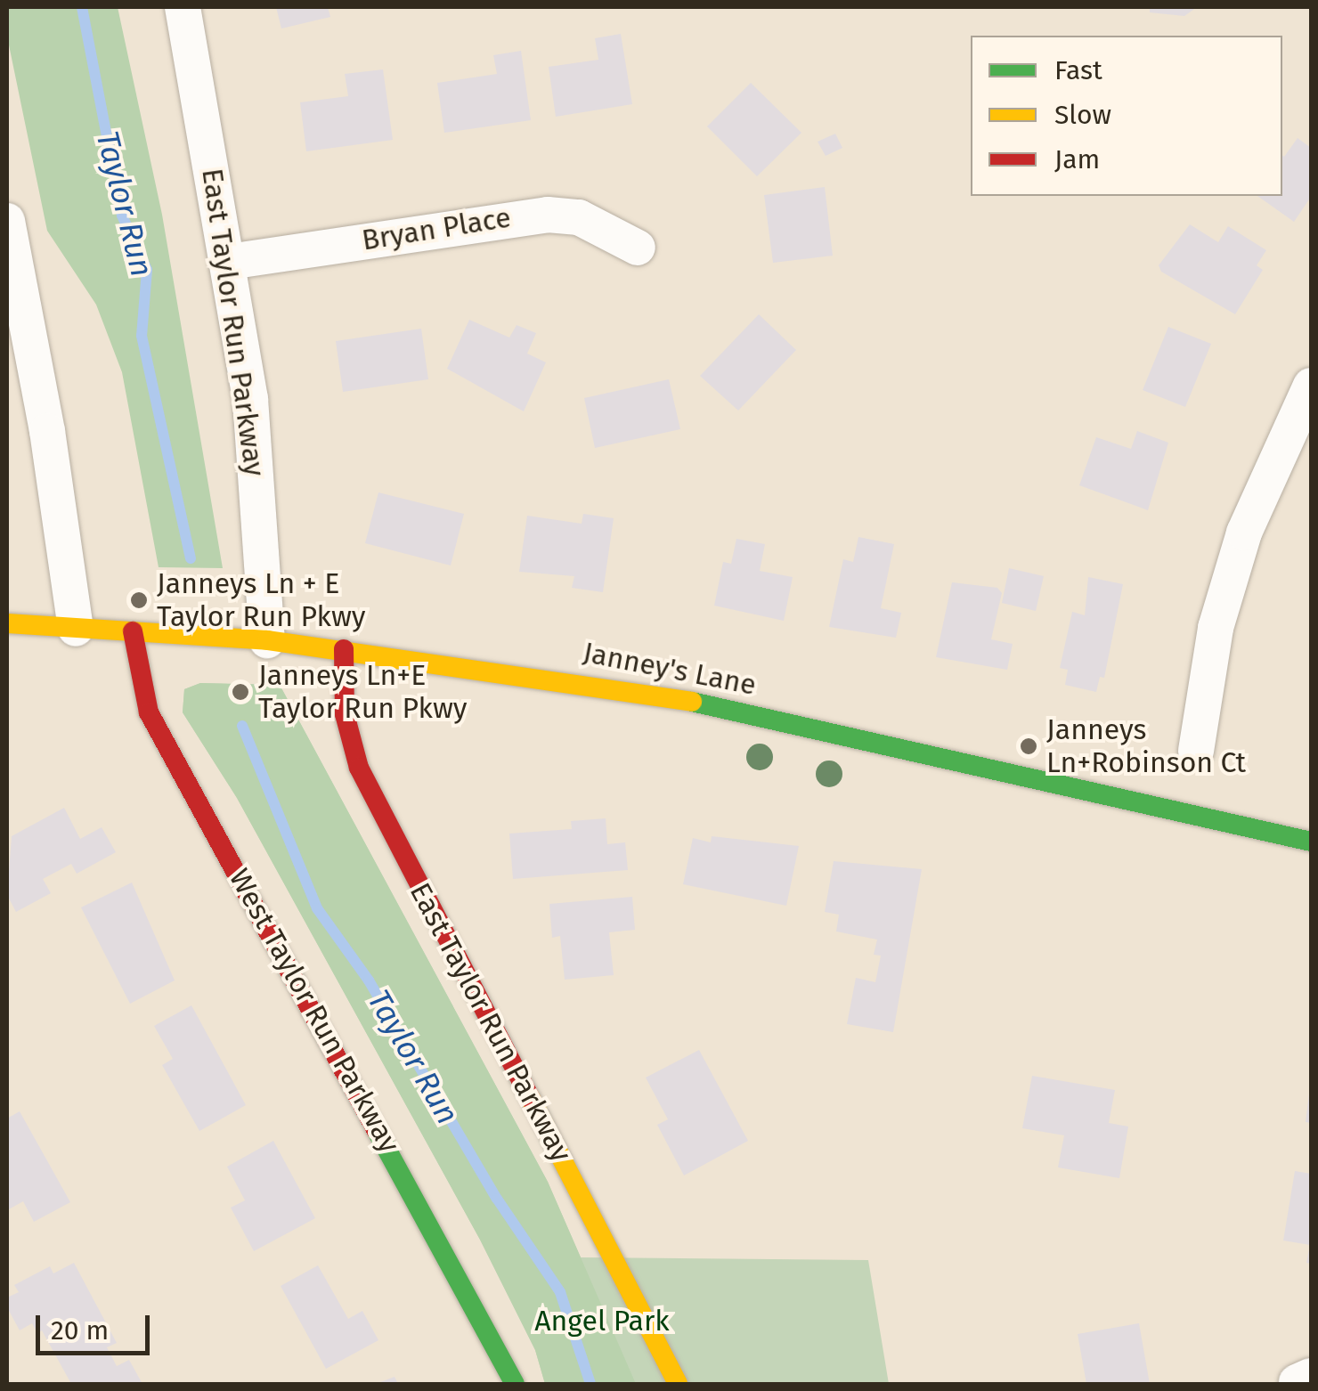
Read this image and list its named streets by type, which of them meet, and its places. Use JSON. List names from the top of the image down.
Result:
{
  "streets": {
    "street": [
      "Bryan Place",
      "East Taylor Run Parkway",
      "Janney's Lane",
      "West Taylor Run Parkway"
    ]
  },
  "crossings": [
    ["Bryan Place", "East Taylor Run Parkway"],
    ["East Taylor Run Parkway", "Janney's Lane"],
    ["Janney's Lane", "West Taylor Run Parkway"]
  ],
  "water": ["Taylor Run"],
  "parks": ["Angel Park"],
  "places": ["Janneys Ln + E Taylor Run Pkwy", "Janneys Ln+E Taylor Run Pkwy", "Janneys Ln+Robinson Ct"],
  "legend": ["Fast", "Slow", "Jam"],
  "scale_bar": "20 m"
}
